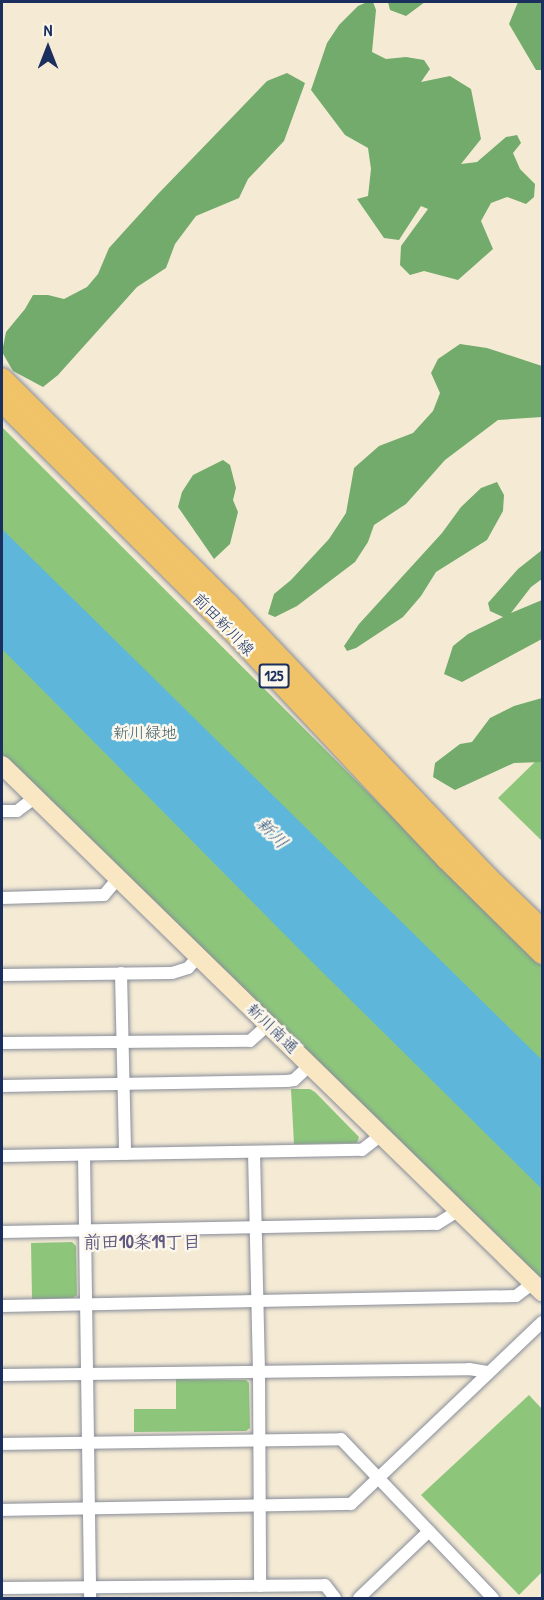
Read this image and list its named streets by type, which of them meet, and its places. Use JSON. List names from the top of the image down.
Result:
{
  "streets": {
    "main road": ["前田新川線", "125"],
    "street": ["新川南通"]
  },
  "districts": ["前田10条19丁目"],
  "water": ["新川"],
  "parks": ["新川緑地"],
  "north": "top"
}
